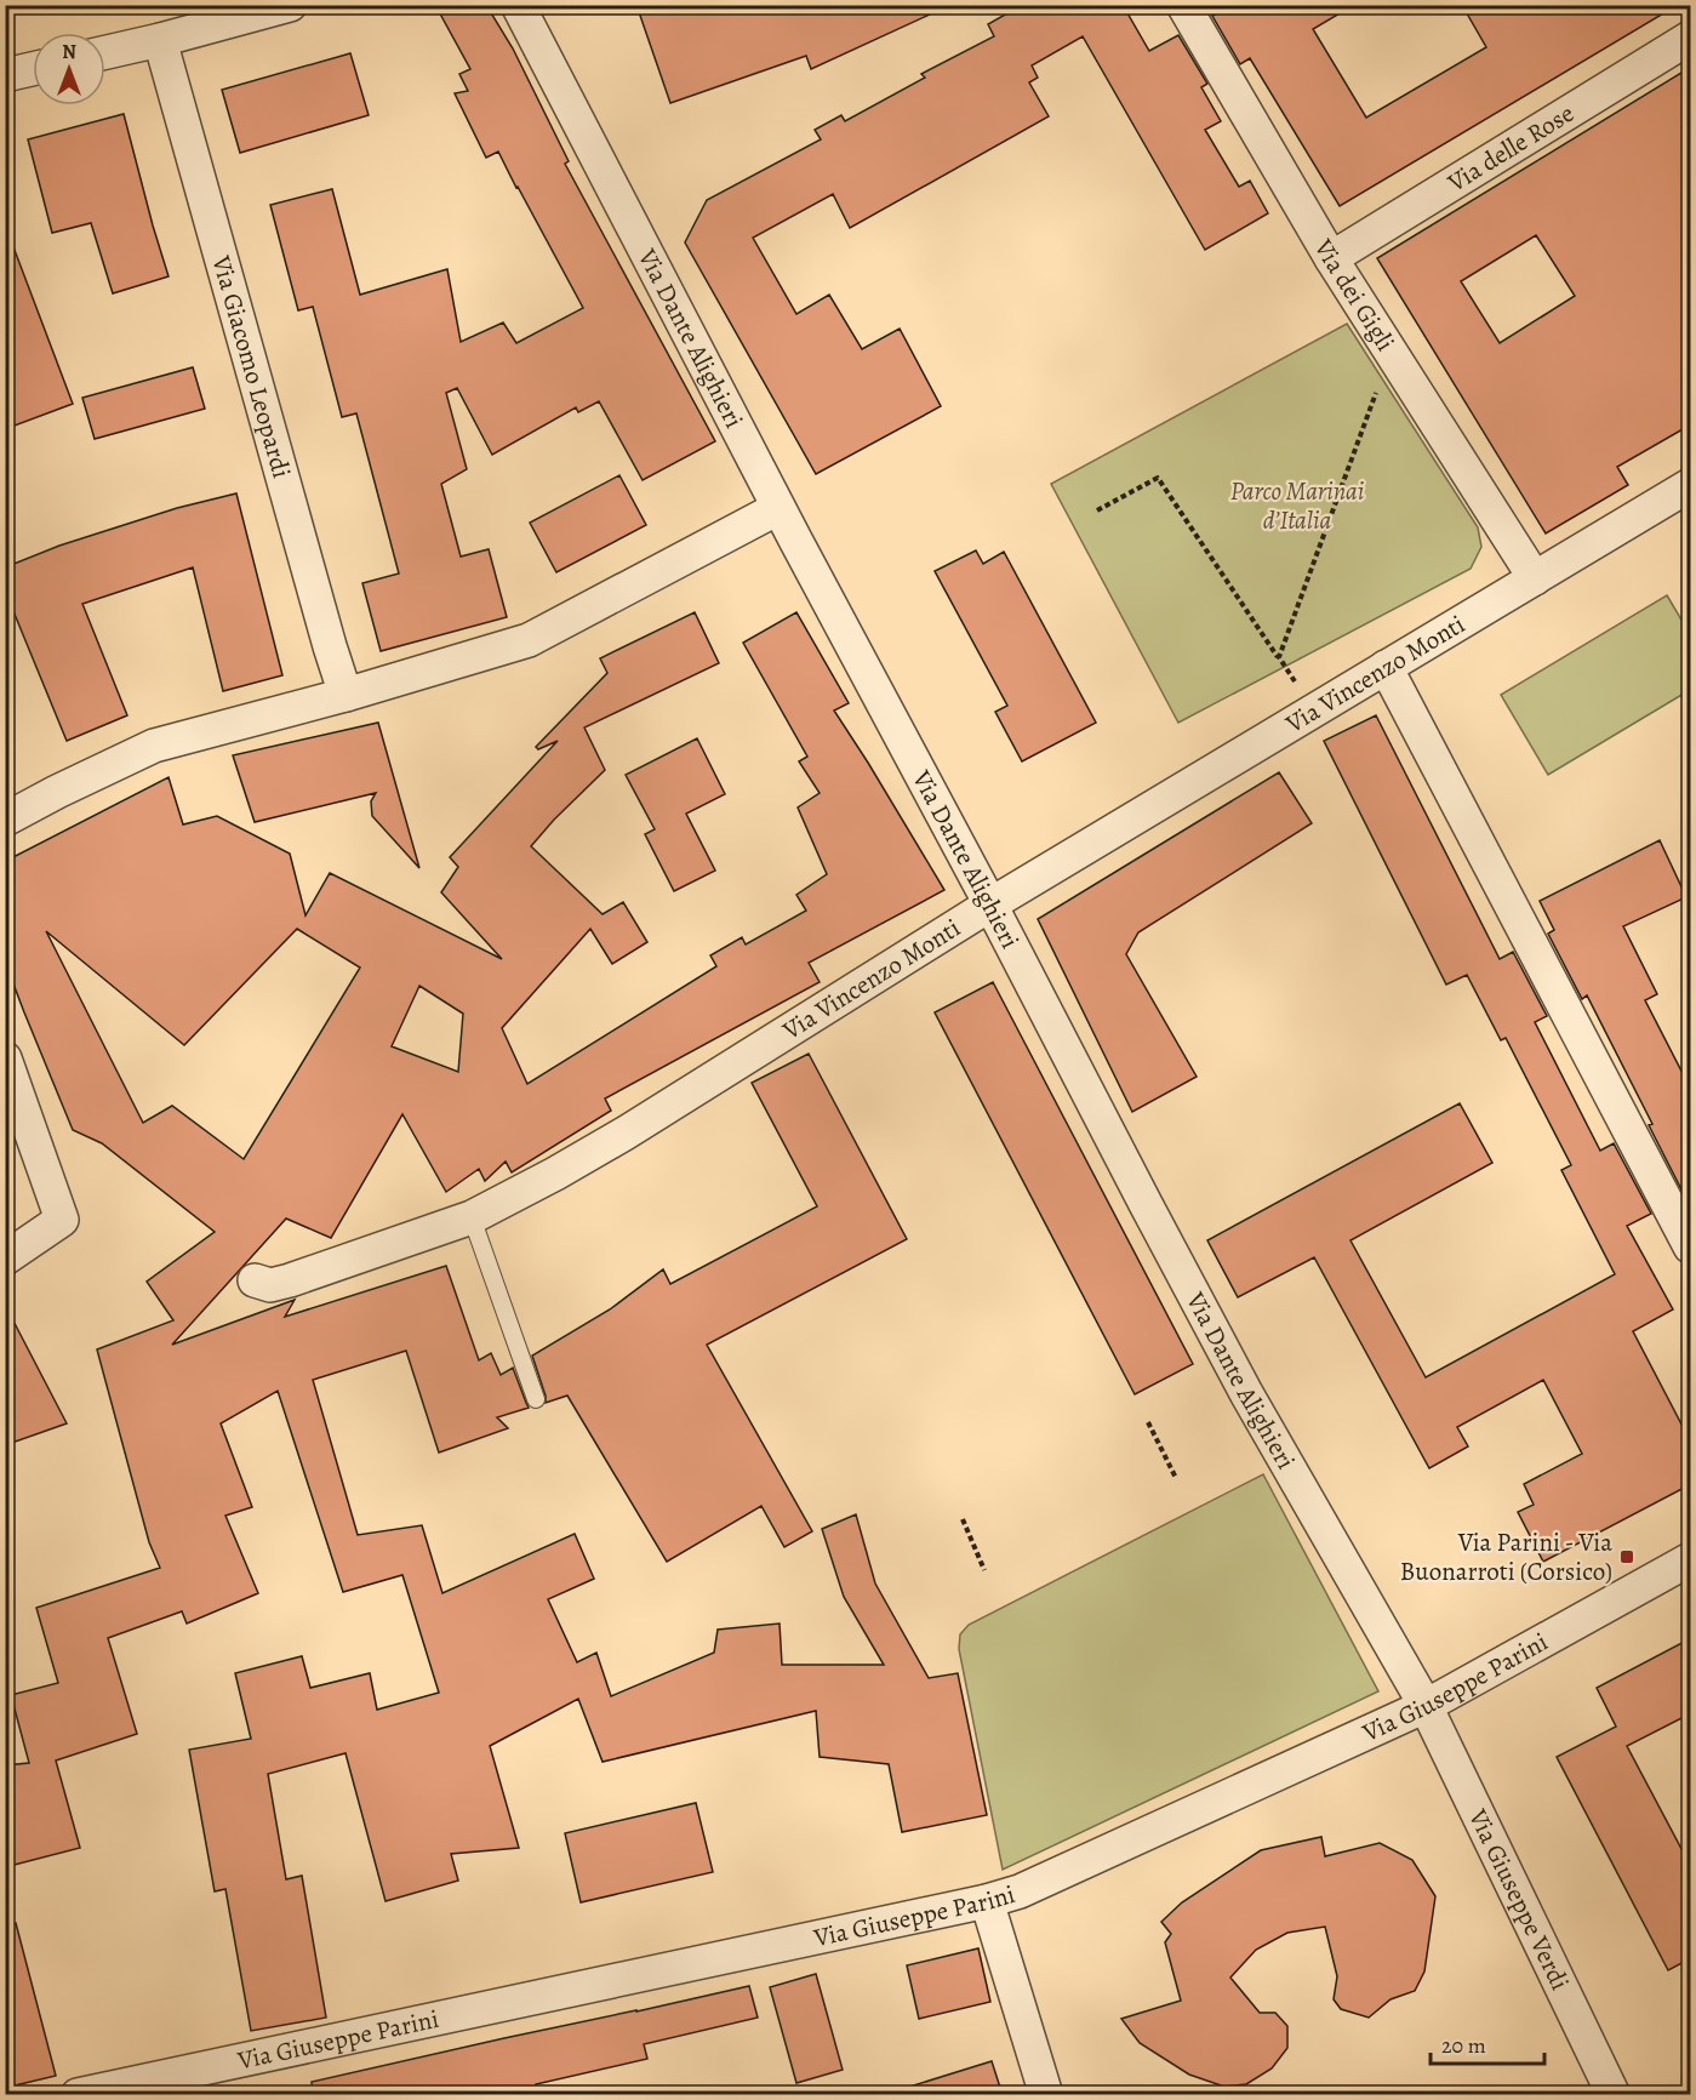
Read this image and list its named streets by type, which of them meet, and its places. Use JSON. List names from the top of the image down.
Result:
{
  "streets": {
    "street": [
      "Via delle Rose",
      "Via dei Gigli",
      "Via Dante Alighieri",
      "Via Giacomo Leopardi",
      "Via Vincenzo Monti",
      "Via Giuseppe Parini",
      "Via Giuseppe Verdi"
    ]
  },
  "crossings": [
    ["Via delle Rose", "Via dei Gigli"],
    ["Via dei Gigli", "Via Vincenzo Monti"],
    ["Via Dante Alighieri", "Via Vincenzo Monti"],
    ["Via Dante Alighieri", "Via Giuseppe Parini"],
    ["Via Dante Alighieri", "Via Giuseppe Verdi"],
    ["Via Giuseppe Parini", "Via Giuseppe Verdi"]
  ],
  "parks": ["Parco Marinai d’Italia"],
  "places": {
    "transit": ["Via Parini - Via Buonarroti (Corsico)"]
  },
  "scale_bar": "20 m",
  "north": "top"
}
